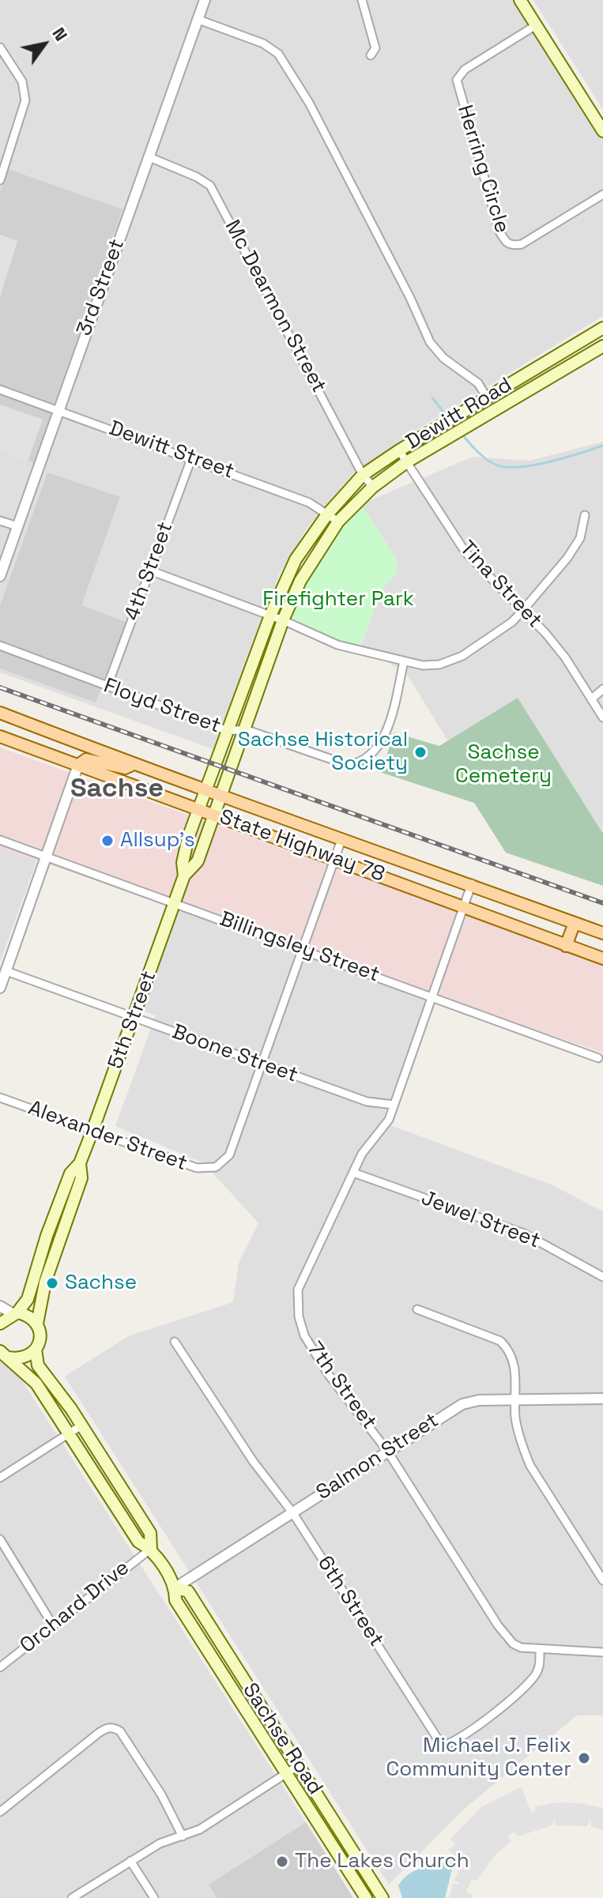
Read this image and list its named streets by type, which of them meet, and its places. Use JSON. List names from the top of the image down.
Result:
{
  "streets": {
    "main road": [
      "Dewitt Road",
      "State Highway 78",
      "5th Street",
      "Sachse Road"
    ],
    "street": [
      "Herring Circle",
      "3rd Street",
      "Mc Dearmon Street",
      "Dewitt Street",
      "4th Street",
      "Tina Street",
      "Floyd Street",
      "Billingsley Street",
      "Boone Street",
      "Alexander Street",
      "Jewel Street",
      "7th Street",
      "Salmon Street",
      "6th Street",
      "Orchard Drive"
    ]
  },
  "crossings": [
    ["3rd Street", "Mc Dearmon Street"],
    ["3rd Street", "Dewitt Street"],
    ["Mc Dearmon Street", "Dewitt Road"],
    ["Dewitt Road", "Dewitt Street"],
    ["Dewitt Road", "Tina Street"],
    ["Dewitt Road", "5th Street"],
    ["Dewitt Street", "4th Street"],
    ["Dewitt Street", "5th Street"],
    ["4th Street", "Floyd Street"],
    ["Floyd Street", "5th Street"],
    ["State Highway 78", "5th Street"],
    ["State Highway 78", "7th Street"],
    ["Billingsley Street", "5th Street"],
    ["Billingsley Street", "7th Street"],
    ["5th Street", "Boone Street"],
    ["5th Street", "Alexander Street"],
    ["5th Street", "Sachse Road"],
    ["Boone Street", "Alexander Street"],
    ["Boone Street", "7th Street"],
    ["Jewel Street", "7th Street"],
    ["7th Street", "Salmon Street"],
    ["7th Street", "6th Street"],
    ["Salmon Street", "6th Street"],
    ["Salmon Street", "Sachse Road"],
    ["Orchard Drive", "Sachse Road"]
  ],
  "districts": ["Sachse"],
  "parks": ["Firefighter Park", "Sachse Cemetery"],
  "places": [
    "Sachse Historical Society",
    "Allsup's",
    "Sachse",
    "Michael J. Felix Community Center",
    "The Lakes Church"
  ],
  "north": "top right"
}
